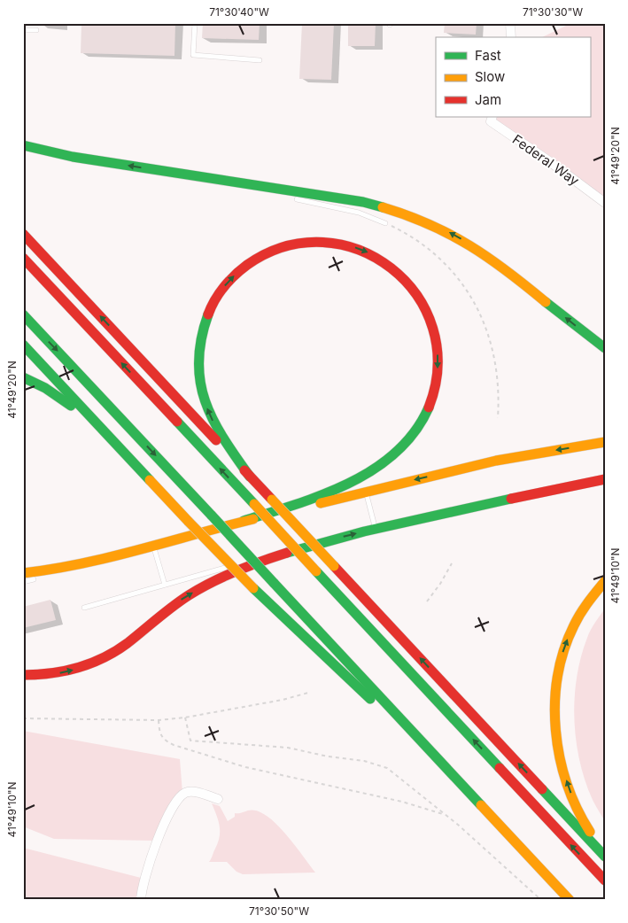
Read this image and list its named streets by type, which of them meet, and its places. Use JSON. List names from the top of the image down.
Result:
{
  "streets": {
    "street": ["Federal Way"]
  },
  "legend": ["Fast", "Slow", "Jam"],
  "coordinates": [
    "71°30'40\"W",
    "71°30'30\"W",
    "41°49'20\"N",
    "41°49'10\"N",
    "71°30'50\"W"
  ]
}
